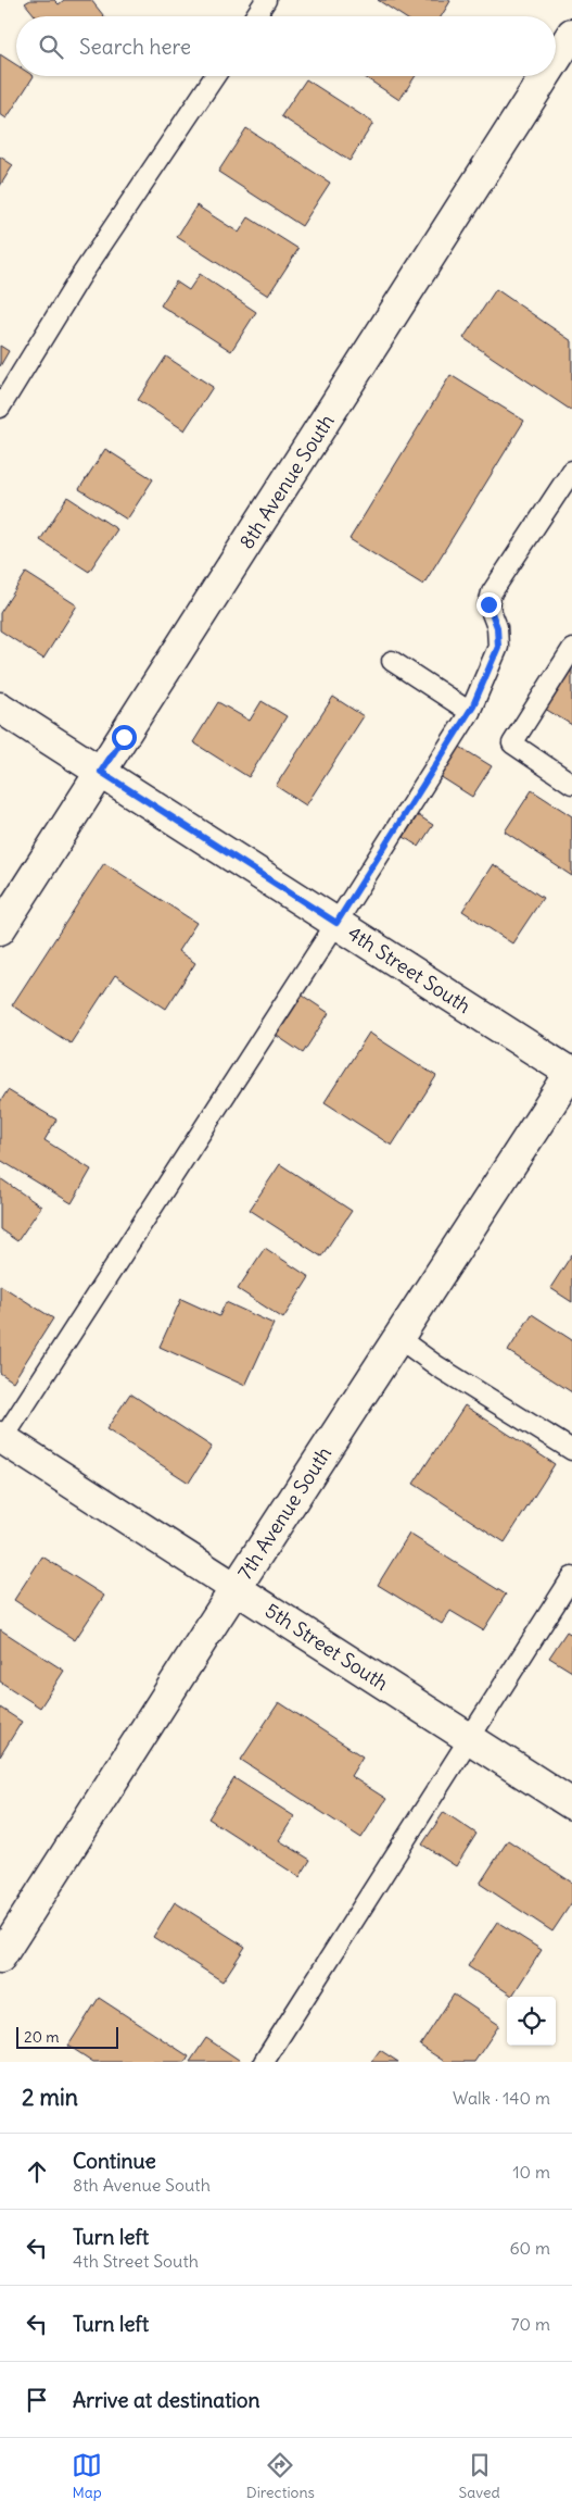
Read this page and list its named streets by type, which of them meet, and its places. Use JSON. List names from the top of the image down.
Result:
{
  "streets": {
    "street": [
      "8th Avenue South",
      "4th Street South",
      "7th Avenue South",
      "5th Street South"
    ]
  },
  "crossings": [
    ["8th Avenue South", "4th Street South"],
    ["4th Street South", "7th Avenue South"],
    ["7th Avenue South", "5th Street South"]
  ],
  "scale_bar": "20 m",
  "page": {
    "search": "Search here",
    "scale": "20 m",
    "heading": ["2 min", "Walk · 140 m"],
    "list": [
      ["Continue", "8th Avenue South", "10 m"],
      ["Turn left", "4th Street South", "60 m"],
      ["Turn left", "70 m"],
      "Arrive at destination"
    ],
    "nav": ["Map", "Directions", "Saved"]
  }
}
